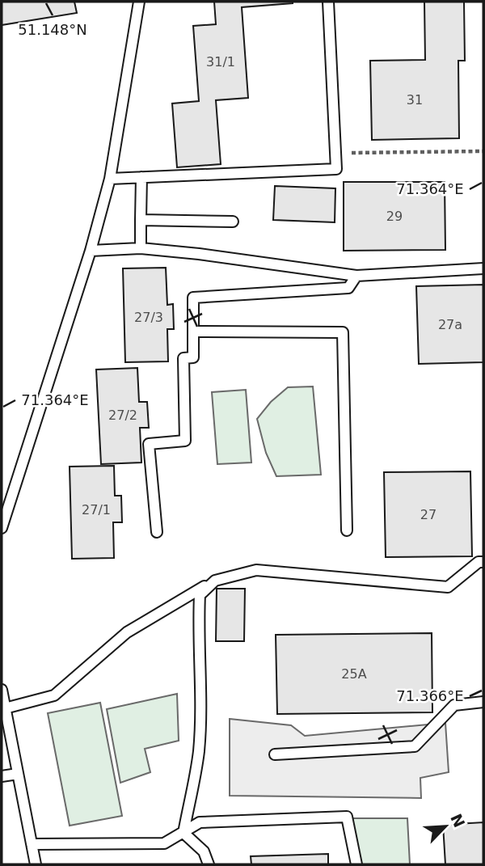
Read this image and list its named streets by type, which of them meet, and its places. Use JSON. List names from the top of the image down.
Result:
{
  "house_numbers": [
    "31/1",
    "31",
    "29",
    "27/3",
    "27а",
    "27/2",
    "27/1",
    "27",
    "25А"
  ],
  "north": "top right",
  "coordinates": ["51.148°N", "71.364°E", "71.366°E"]
}
